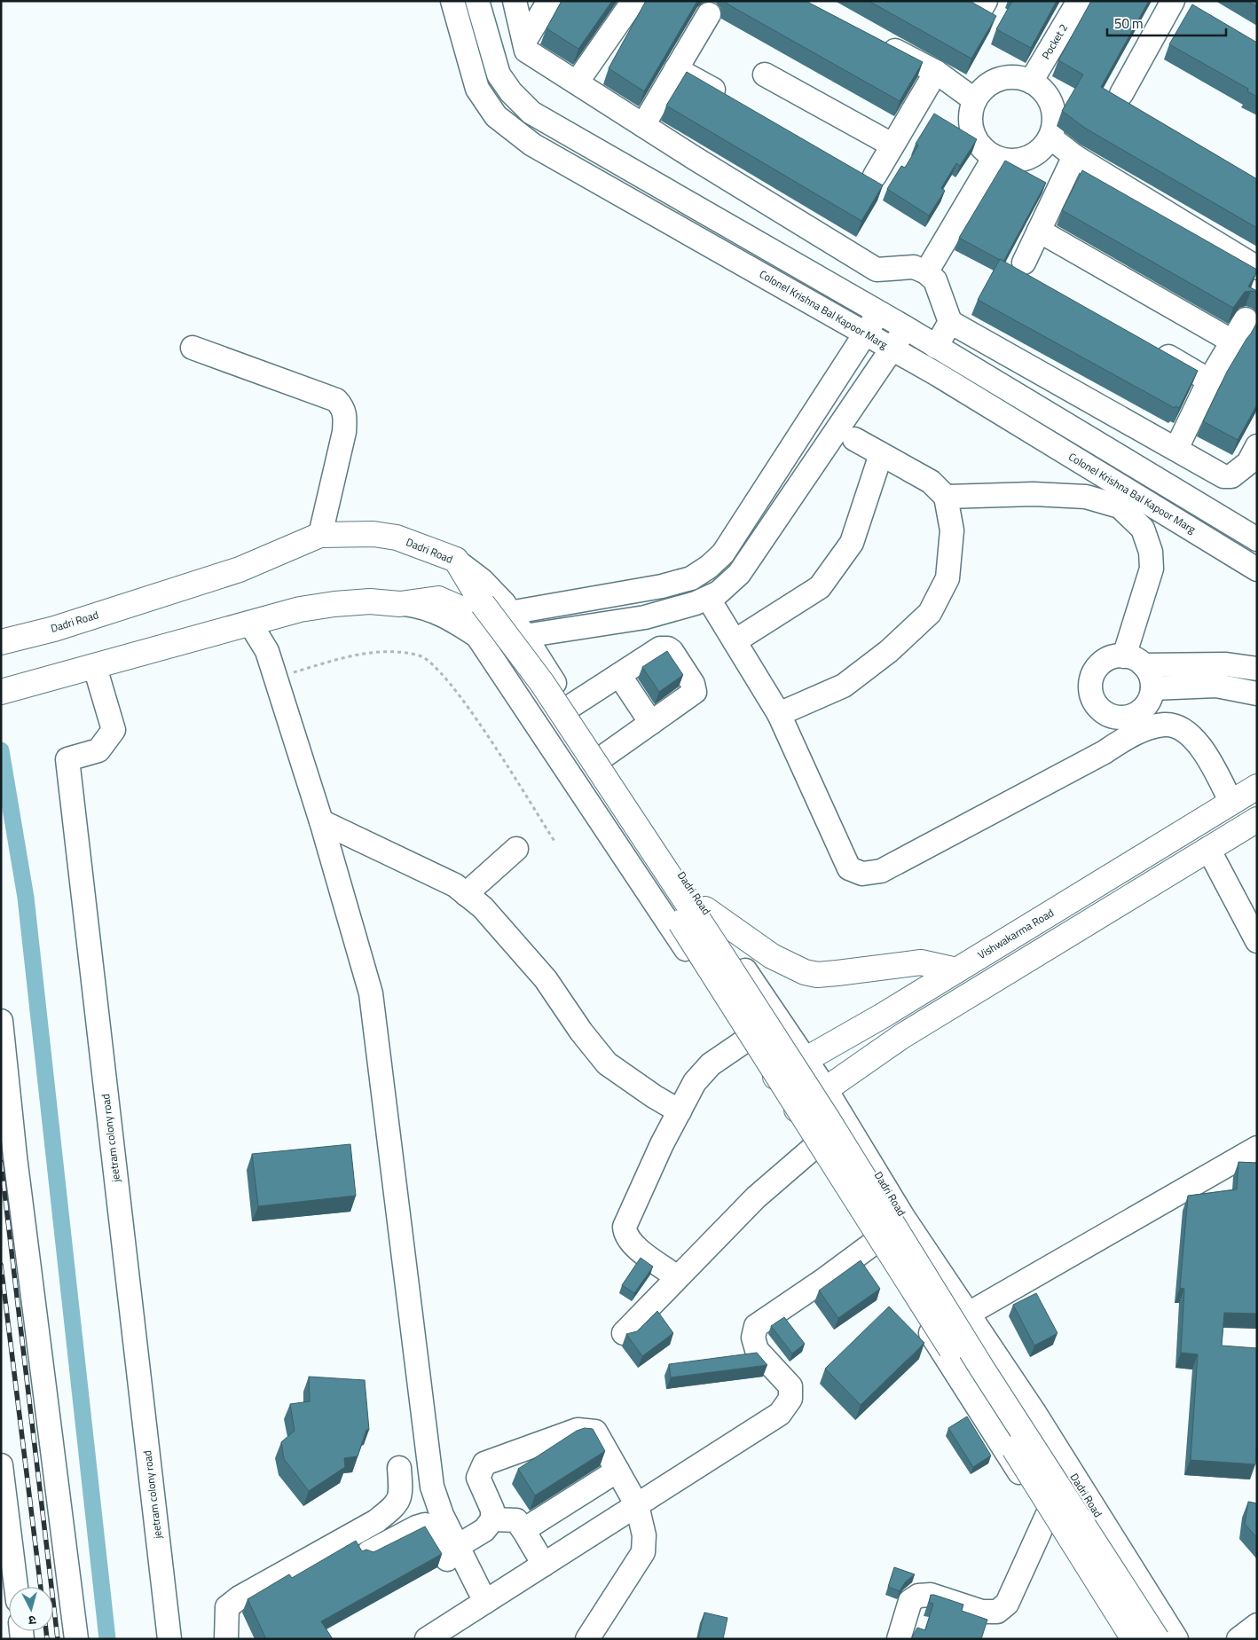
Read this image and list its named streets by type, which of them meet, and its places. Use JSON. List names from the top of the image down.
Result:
{
  "streets": {
    "main road": ["Dadri Road", "Vishwakarma Road"],
    "street": ["Pocket 2", "Colonel Krishna Bal Kapoor Marg", "jeetram colony road"]
  },
  "crossings": [
    ["Dadri Road", "Vishwakarma Road"]
  ],
  "scale_bar": "50 m",
  "north": "bottom"
}
